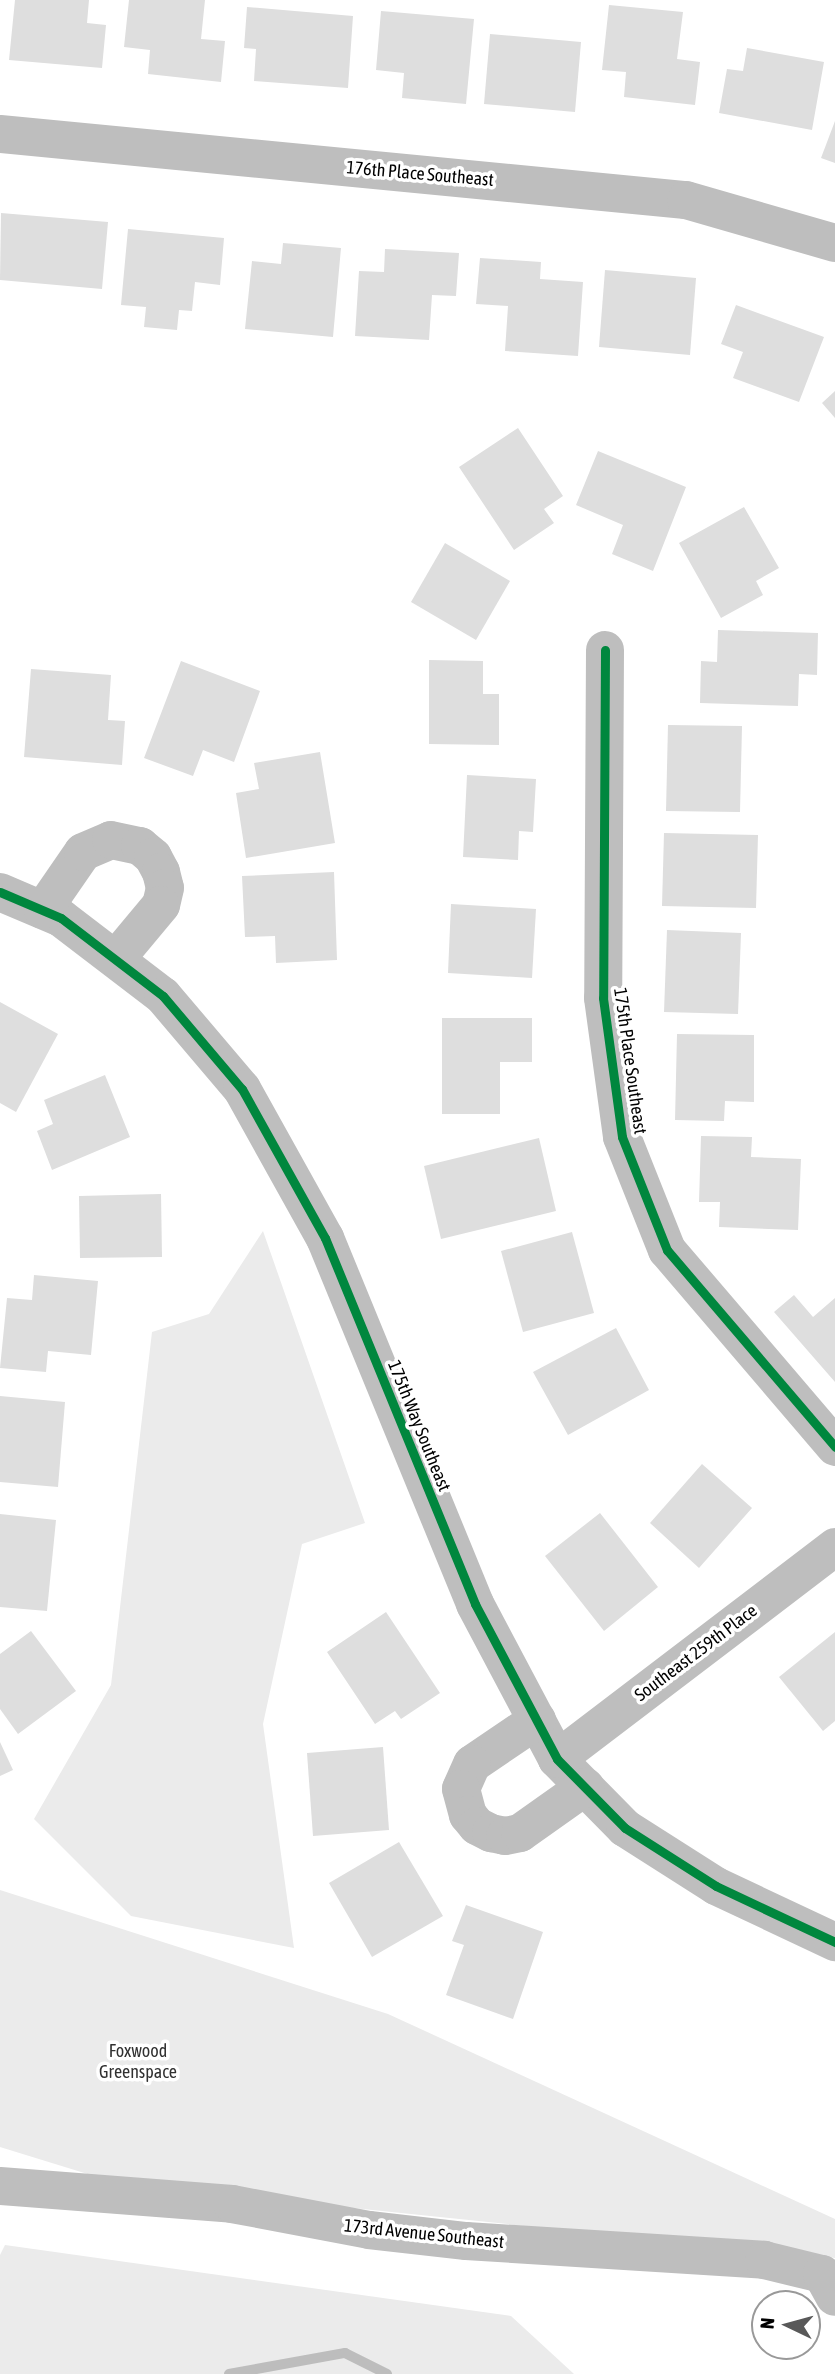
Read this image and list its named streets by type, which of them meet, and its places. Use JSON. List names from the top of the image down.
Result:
{
  "streets": {
    "street": [
      "176th Place Southeast",
      "175th Place Southeast",
      "175th Way Southeast",
      "Southeast 259th Place",
      "173rd Avenue Southeast"
    ]
  },
  "crossings": [
    ["175th Way Southeast", "Southeast 259th Place"]
  ],
  "parks": ["Foxwood Greenspace"],
  "north": "left"
}
